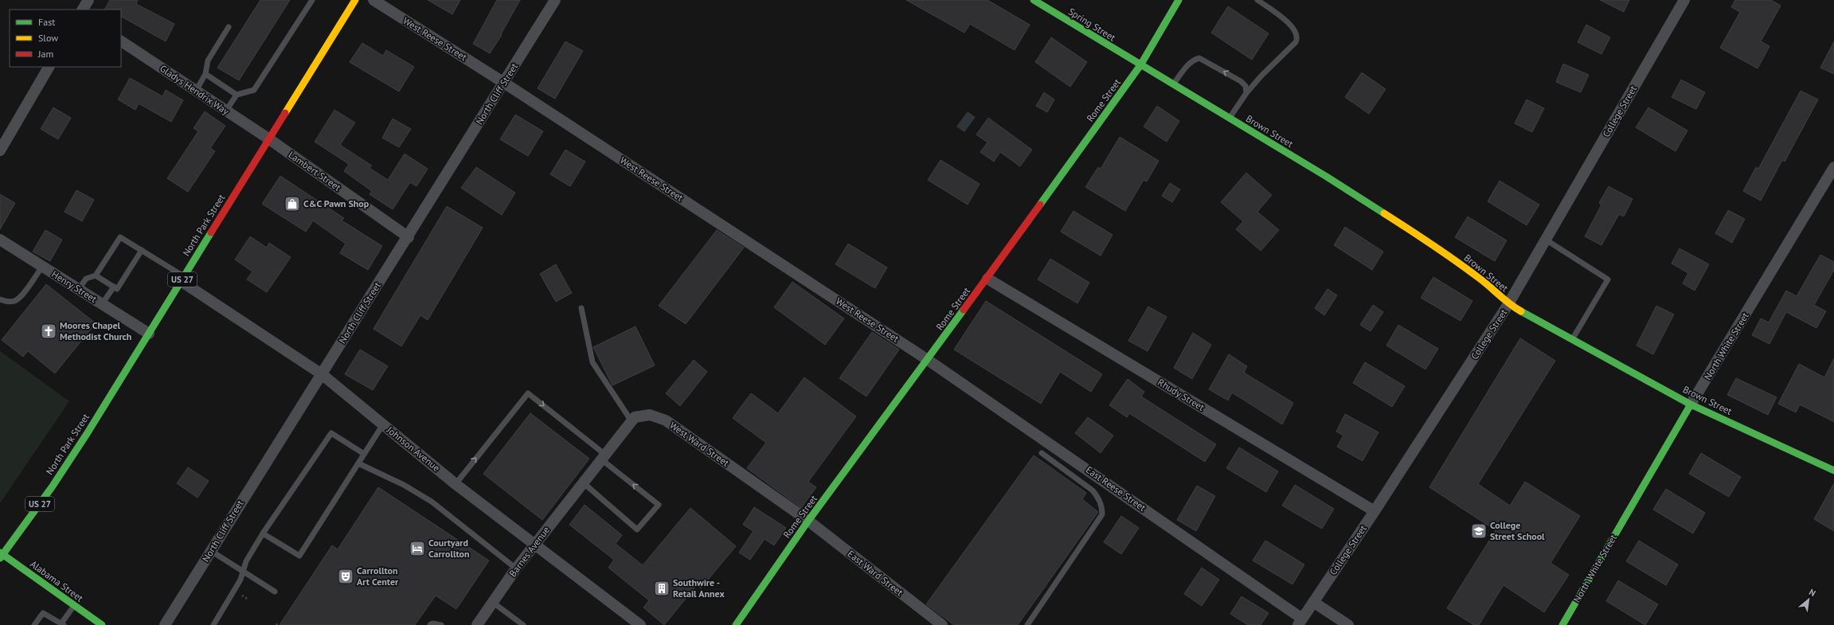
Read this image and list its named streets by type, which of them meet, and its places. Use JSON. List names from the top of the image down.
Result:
{
  "streets": {
    "street": [
      "Spring Street",
      "West Reese Street",
      "Gladys Hendrix Way",
      "North Cliff Street",
      "Rome Street",
      "College Street",
      "Brown Street",
      "Lambert Street",
      "North Park Street",
      "US 27",
      "Henry Street",
      "North White Street",
      "Rhudy Street",
      "West Ward Street",
      "Johnson Avenue",
      "East Reese Street",
      "Barnes Avenue",
      "East Ward Street",
      "Alabama Street"
    ]
  },
  "crossings": [
    ["Spring Street", "Rome Street"],
    ["Spring Street", "Brown Street"],
    ["West Reese Street", "North Cliff Street"],
    ["West Reese Street", "Rome Street"],
    ["West Reese Street", "East Reese Street"],
    ["Gladys Hendrix Way", "Lambert Street"],
    ["Gladys Hendrix Way", "North Park Street"],
    ["North Cliff Street", "Lambert Street"],
    ["North Cliff Street", "Johnson Avenue"],
    ["Rome Street", "Brown Street"],
    ["Rome Street", "Rhudy Street"],
    ["Rome Street", "West Ward Street"],
    ["Rome Street", "East Reese Street"],
    ["Rome Street", "East Ward Street"],
    ["College Street", "Brown Street"],
    ["College Street", "Rhudy Street"],
    ["College Street", "East Reese Street"],
    ["Brown Street", "North White Street"],
    ["Lambert Street", "North Park Street"],
    ["North Park Street", "Henry Street"],
    ["North Park Street", "Johnson Avenue"],
    ["North Park Street", "Alabama Street"],
    ["West Ward Street", "Barnes Avenue"],
    ["West Ward Street", "East Ward Street"],
    ["Johnson Avenue", "Barnes Avenue"]
  ],
  "places": {
    "shop": ["C&C Pawn Shop"],
    "church": ["Moores Chapel Methodist Church"],
    "school or university": ["College Street School"],
    "hotel": ["Courtyard Carrollton"],
    "theatre": ["Carrollton Art Center"],
    "building": ["Southwire - Retail Annex"]
  },
  "legend": ["Fast", "Slow", "Jam"],
  "north": "top right"
}
